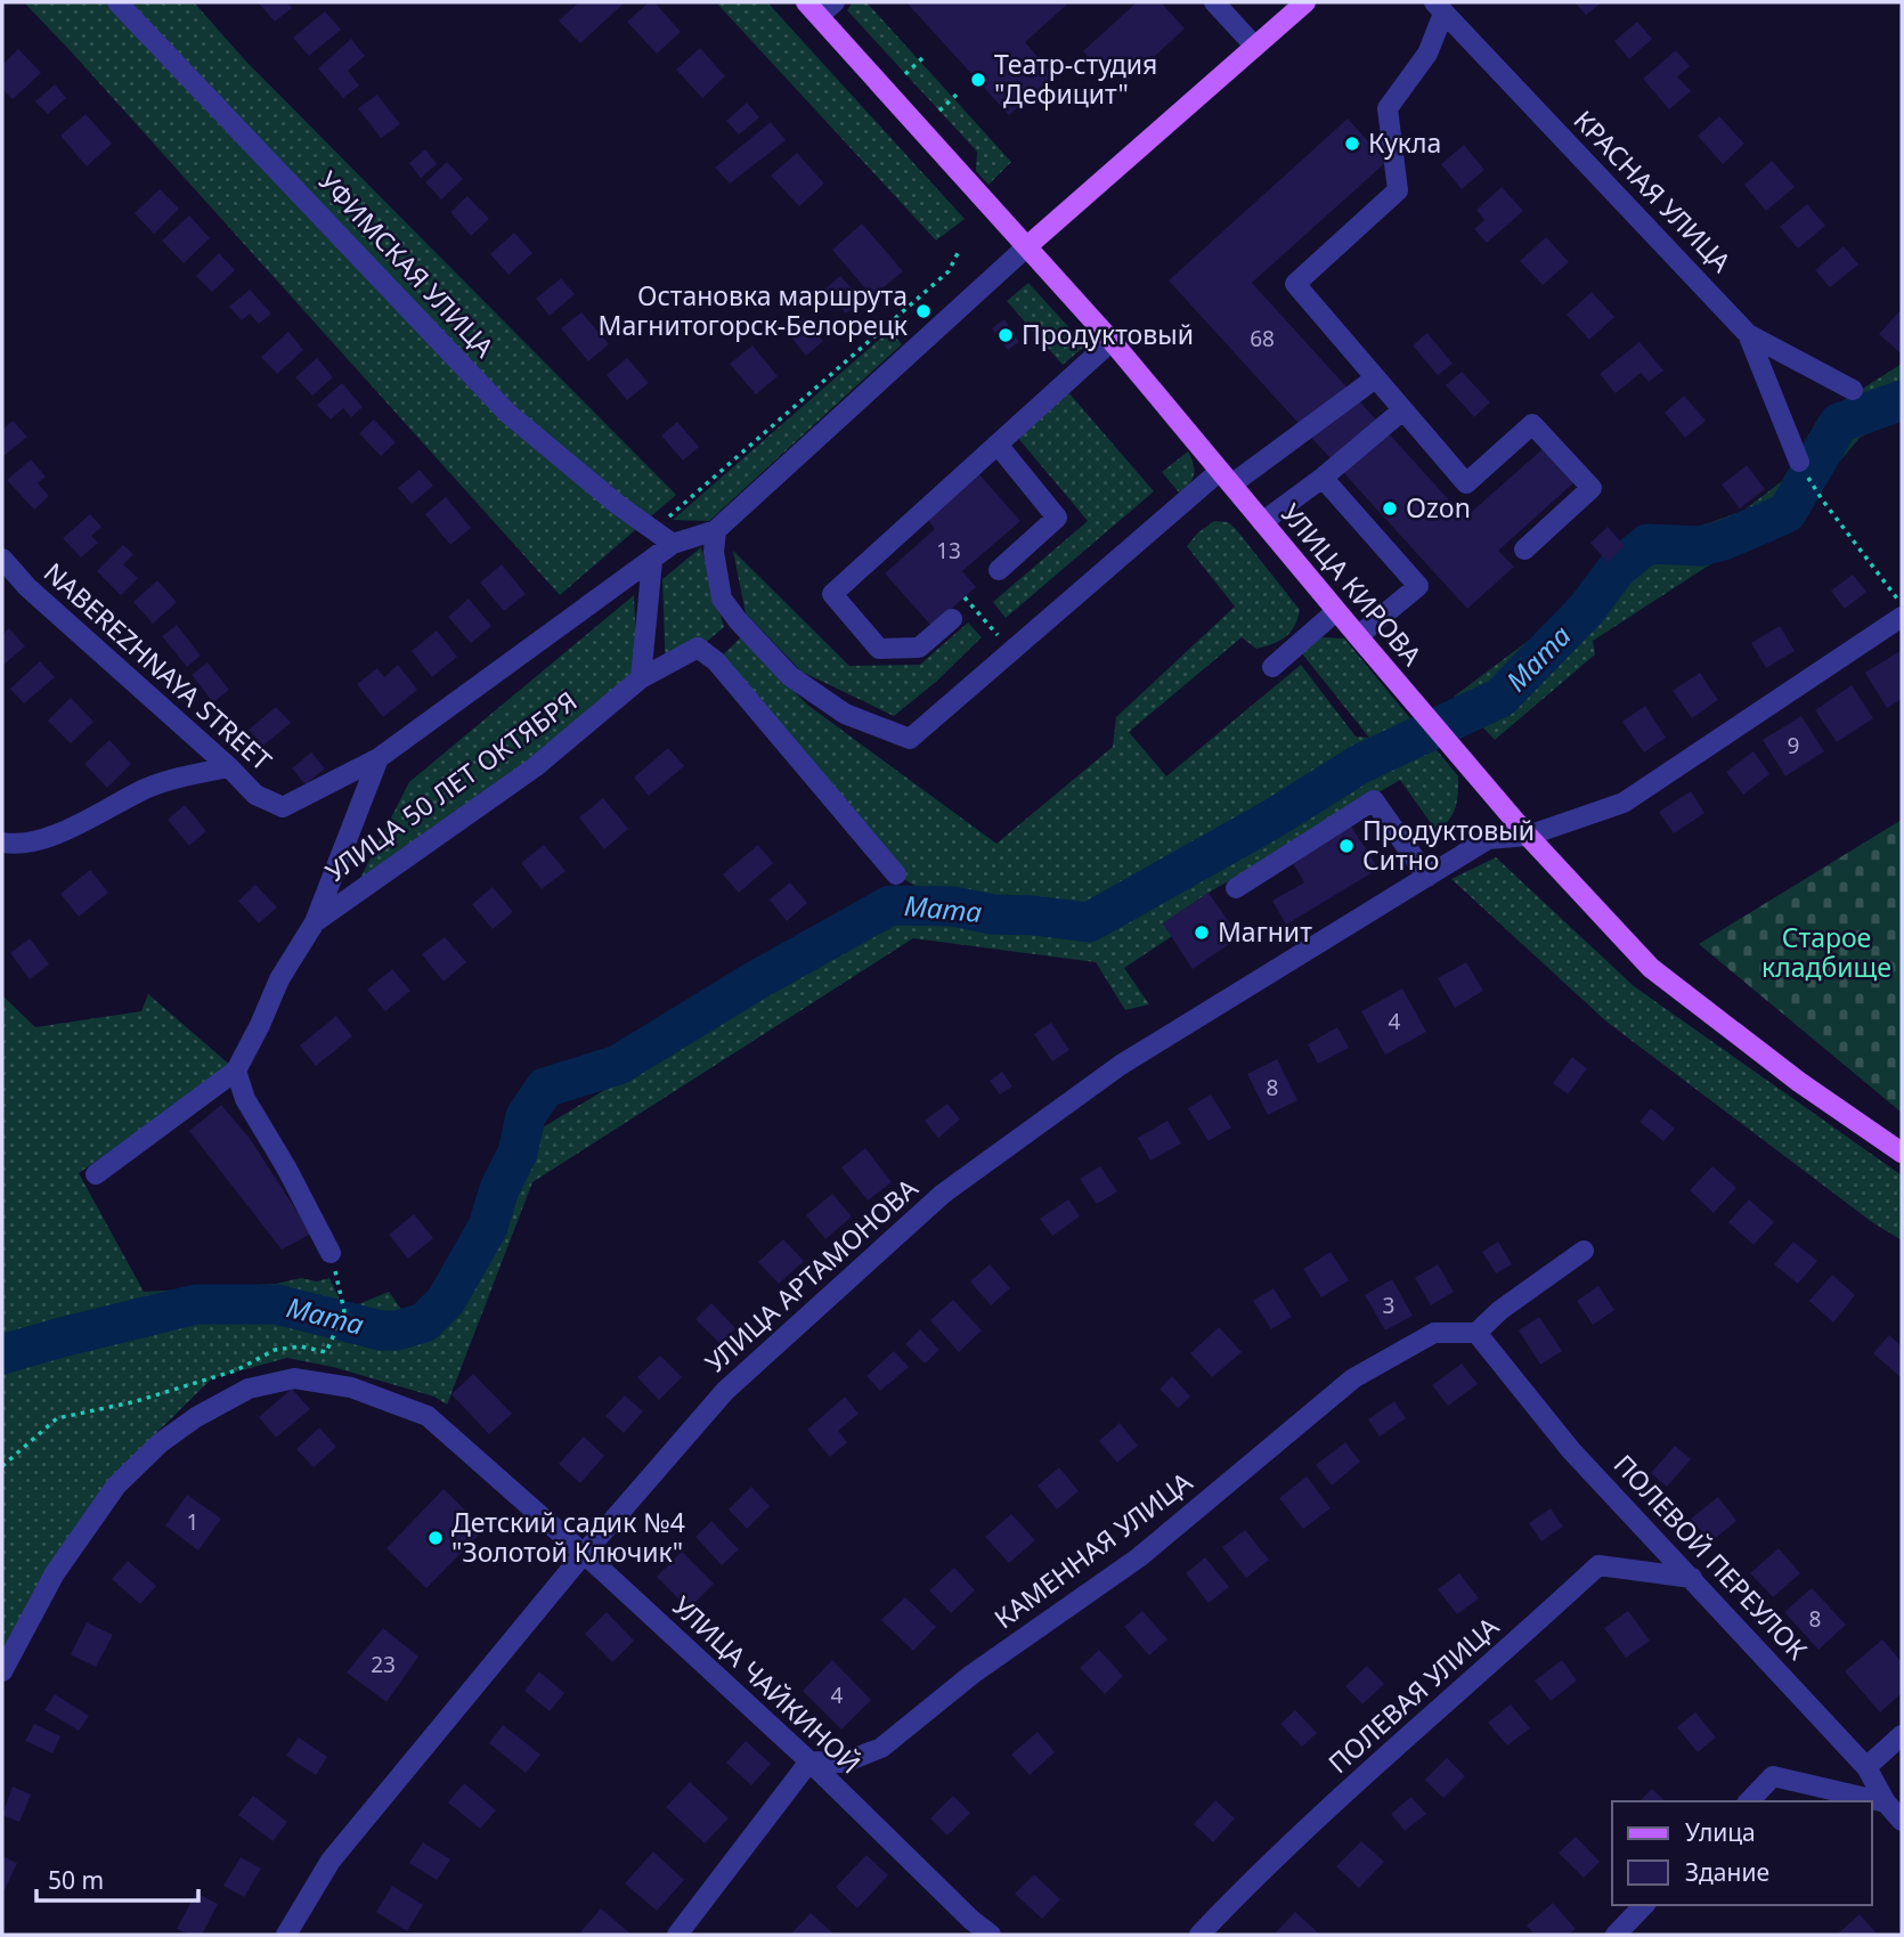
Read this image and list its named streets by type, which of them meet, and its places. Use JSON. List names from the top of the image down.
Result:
{
  "streets": {
    "main road": ["УЛИЦА КИРОВА"],
    "street": [
      "КРАСНАЯ УЛИЦА",
      "УФИМСКАЯ УЛИЦА",
      "NABEREZHNAYA STREET",
      "УЛИЦА 50 ЛЕТ ОКТЯБРЯ",
      "УЛИЦА АРТАМОНОВА",
      "КАМЕННАЯ УЛИЦА",
      "ПОЛЕВОЙ ПЕРЕУЛОК",
      "УЛИЦА ЧАЙКИНОЙ",
      "ПОЛЕВАЯ УЛИЦА"
    ]
  },
  "crossings": [
    ["УЛИЦА КИРОВА", "УЛИЦА АРТАМОНОВА"],
    ["NABEREZHNAYA STREET", "УЛИЦА 50 ЛЕТ ОКТЯБРЯ"],
    ["УЛИЦА АРТАМОНОВА", "УЛИЦА ЧАЙКИНОЙ"],
    ["КАМЕННАЯ УЛИЦА", "ПОЛЕВОЙ ПЕРЕУЛОК"],
    ["КАМЕННАЯ УЛИЦА", "УЛИЦА ЧАЙКИНОЙ"],
    ["ПОЛЕВОЙ ПЕРЕУЛОК", "ПОЛЕВАЯ УЛИЦА"]
  ],
  "water": ["Мата"],
  "parks": ["Старое кладбище"],
  "places": [
    "Театр-студия \"Дефицит\"",
    "Кукла",
    "Остановка маршрута Магнитогорск-Белорецк",
    "Продуктовый",
    "Ozon",
    "Продуктовый Ситно",
    "Магнит",
    "Детский садик №4 \"Золотой Ключик\""
  ],
  "house_numbers": [
    "68",
    "13",
    "9",
    "4",
    "8",
    "3",
    "1",
    "8",
    "23",
    "4"
  ],
  "legend": ["Улица", "Здание"],
  "scale_bar": "50 m"
}
